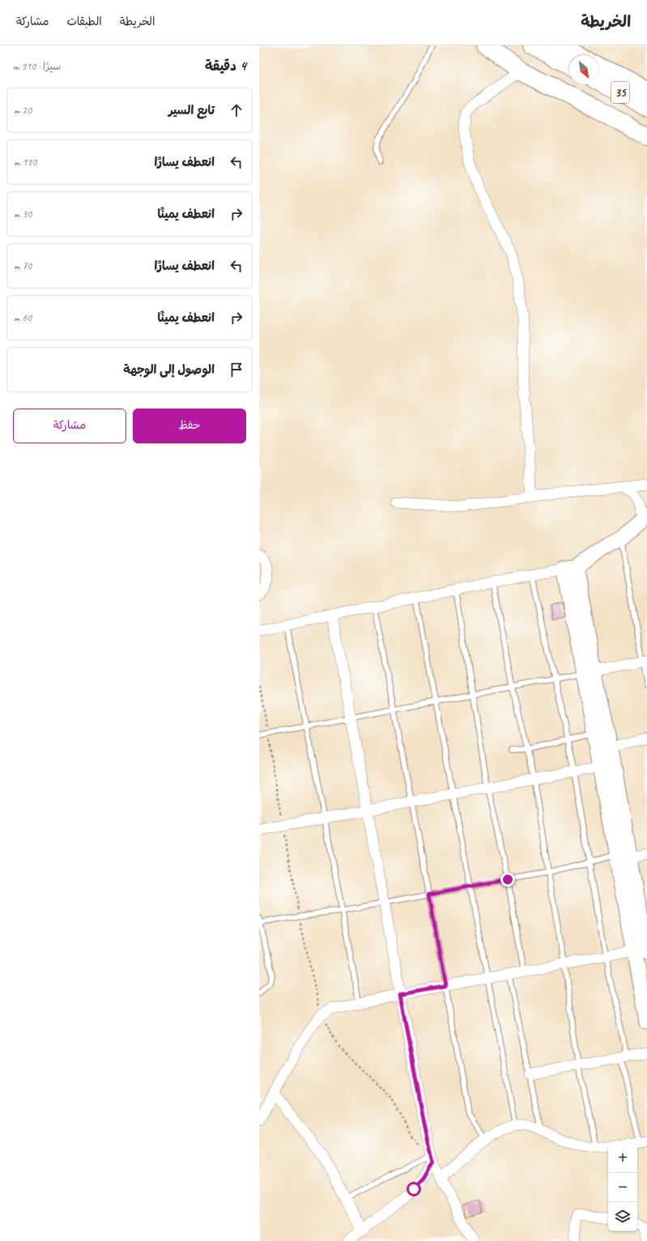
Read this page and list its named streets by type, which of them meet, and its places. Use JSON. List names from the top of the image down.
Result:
{
  "streets": {
    "highway": ["35"]
  },
  "north": "bottom right",
  "page": {
    "header": "الخريطة",
    "nav": ["الخريطة", "الطبقات", "مشاركة"],
    "heading": ["4 دقيقة", "سيرًا · 310 m"],
    "list": [
      ["تابع السير", "20 m"],
      ["انعطف يسارًا", "130 m"],
      ["انعطف يمينًا", "30 m"],
      ["انعطف يسارًا", "70 m"],
      ["انعطف يمينًا", "60 m"],
      "الوصول إلى الوجهة"
    ],
    "buttons": ["حفظ", "مشاركة"],
    "map_buttons": ["+", "−"]
  }
}
